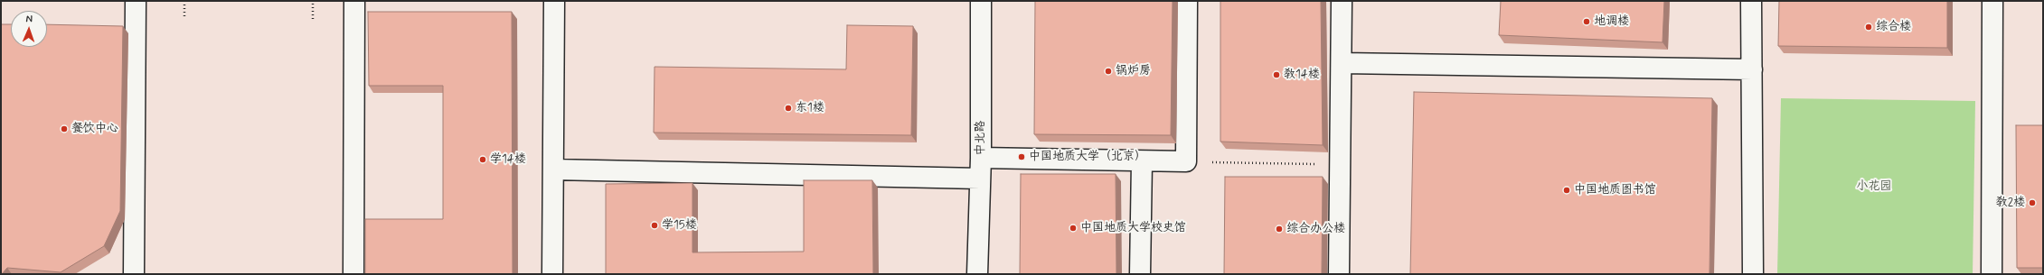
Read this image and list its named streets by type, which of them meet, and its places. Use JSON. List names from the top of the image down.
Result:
{
  "streets": {
    "street": ["中北路"]
  },
  "parks": ["小花园"],
  "places": [
    "地调楼",
    "综合楼",
    "锅炉房",
    "教14楼",
    "东1楼",
    "餐饮中心",
    "中国地质大学（北京）",
    "学14楼",
    "中国地质图书馆",
    "教2楼",
    "学15楼",
    "中国地质大学校史馆",
    "综合办公楼"
  ],
  "north": "top"
}
